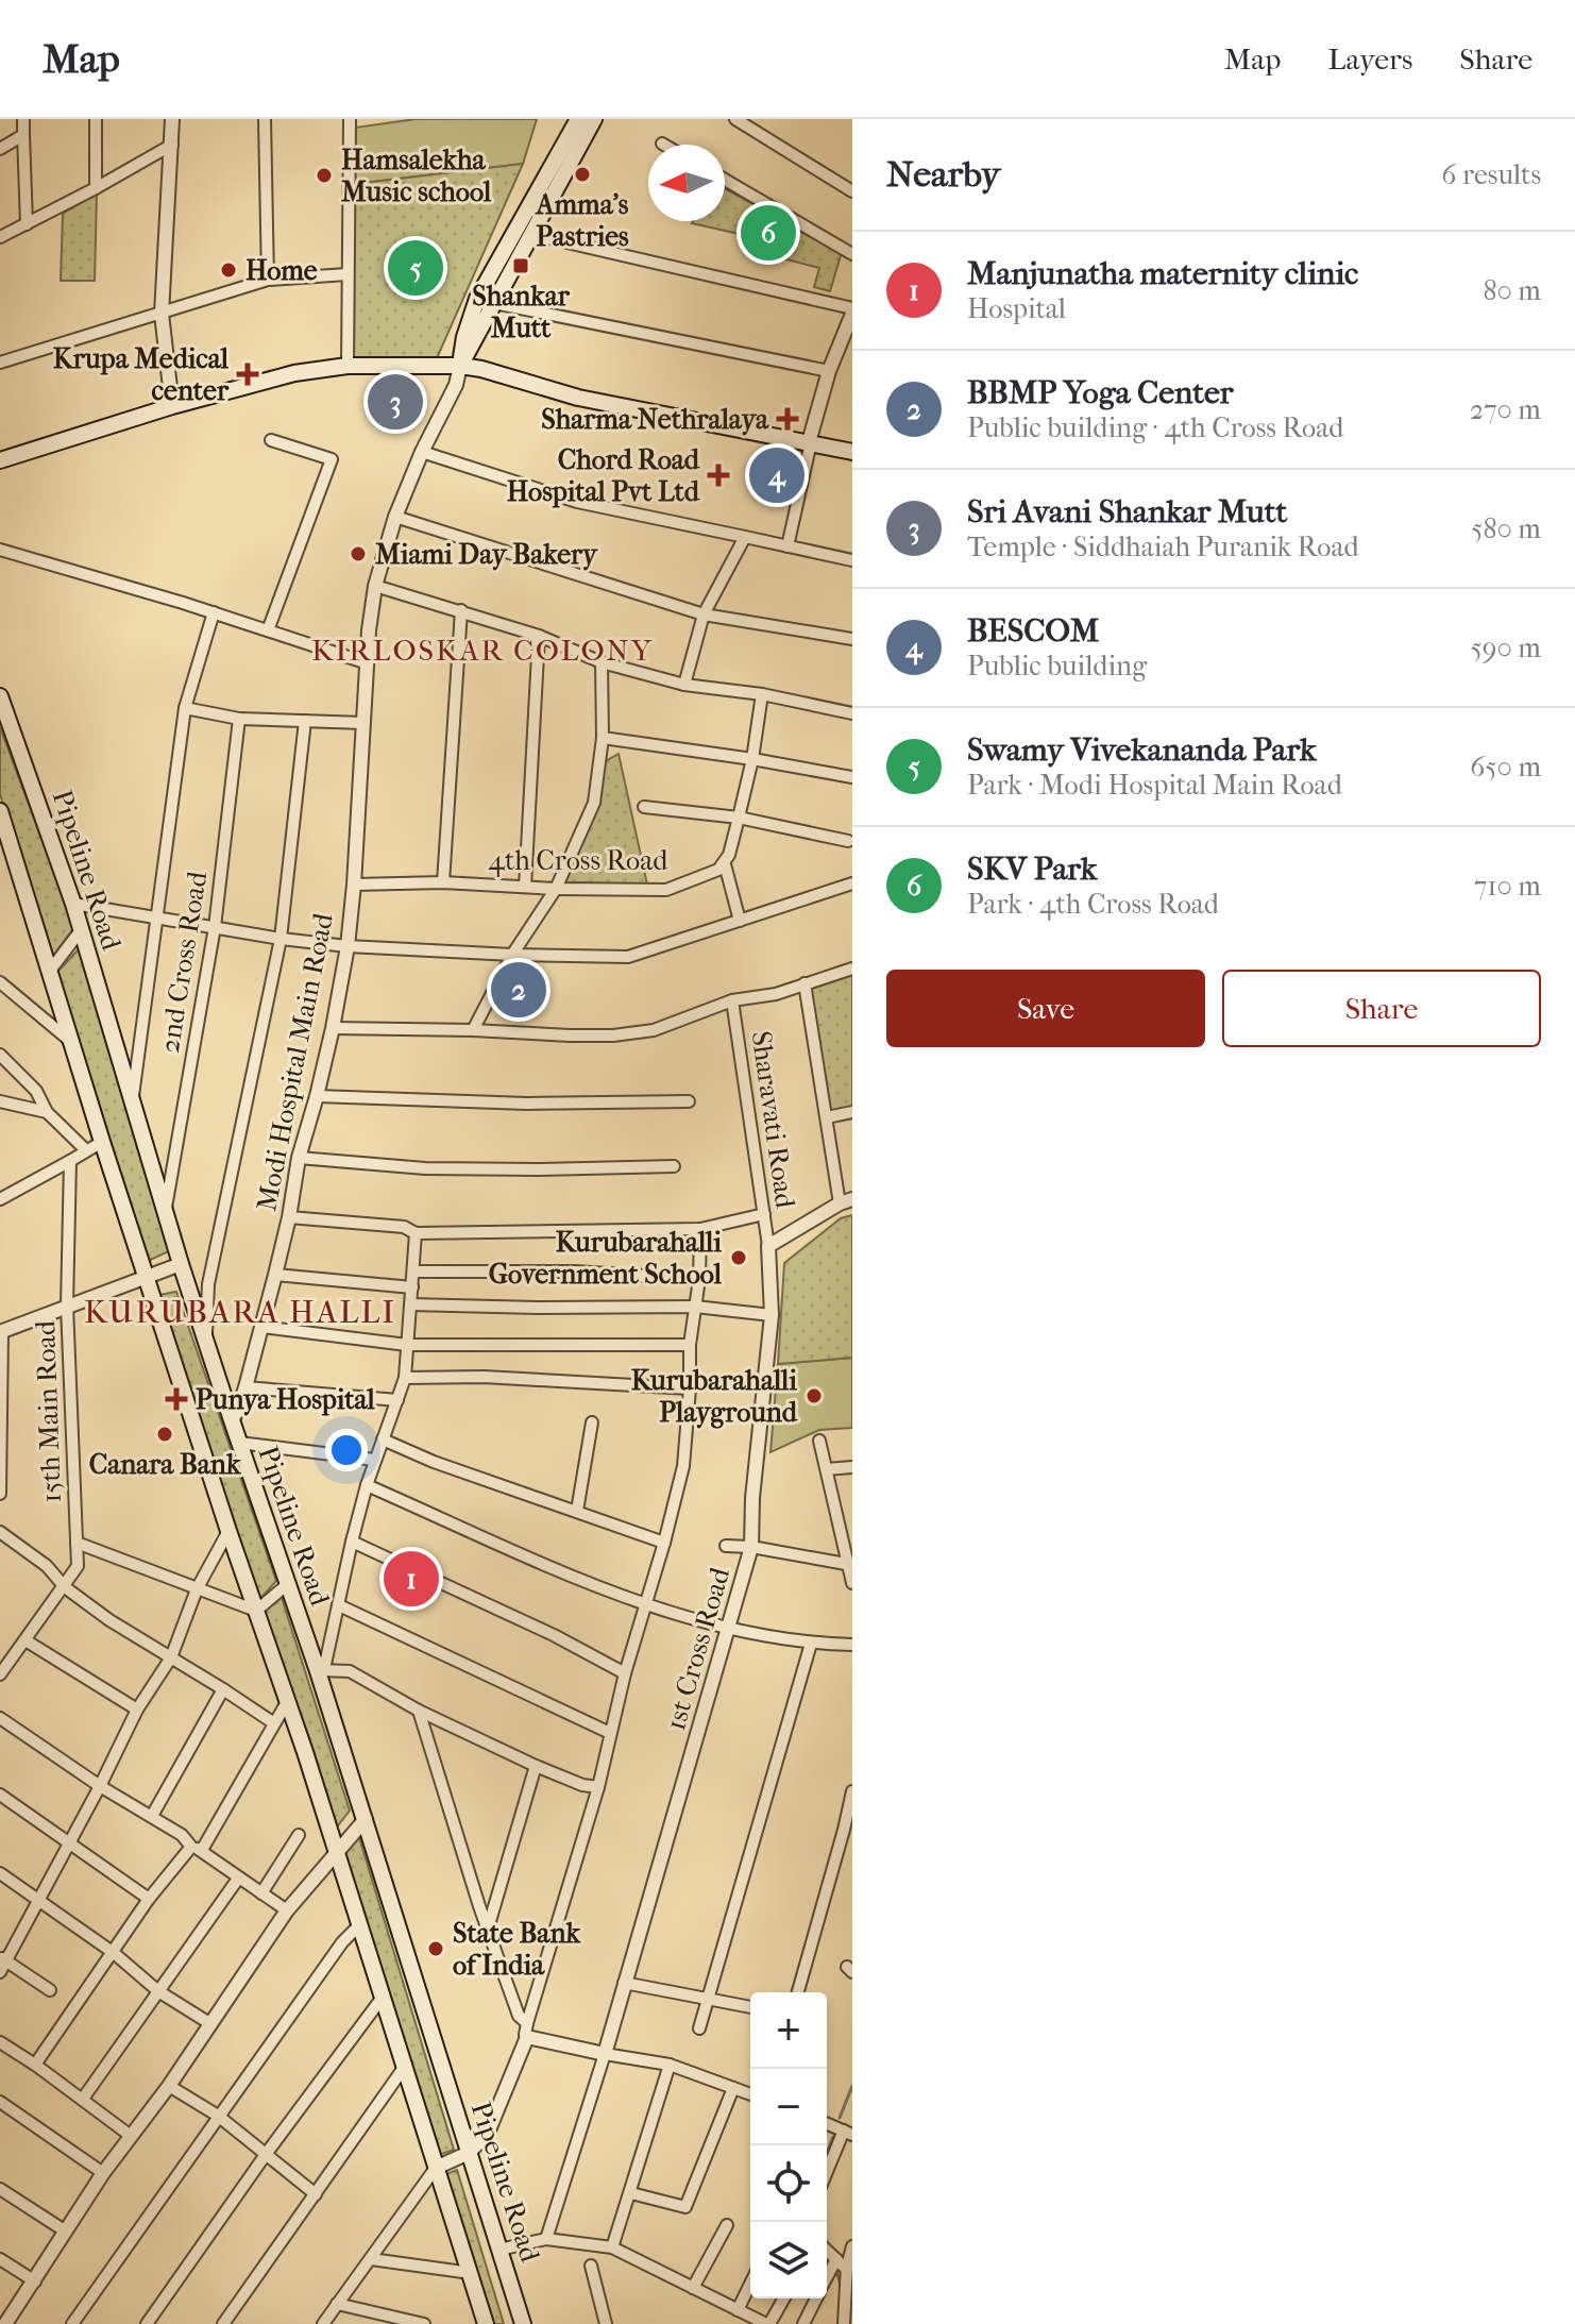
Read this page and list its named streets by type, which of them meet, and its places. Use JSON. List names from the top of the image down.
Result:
{
  "streets": {
    "main road": ["Pipeline Road", "Modi Hospital Main Road"],
    "street": [
      "4th Cross Road",
      "2nd Cross Road",
      "Sharavati Road",
      "15th Main Road",
      "1st Cross Road"
    ]
  },
  "crossings": [
    ["4th Cross Road", "Modi Hospital Main Road"],
    ["Pipeline Road", "2nd Cross Road"],
    ["Pipeline Road", "Modi Hospital Main Road"],
    ["Sharavati Road", "1st Cross Road"]
  ],
  "districts": ["KIRLOSKAR COLONY", "KURUBARA HALLI"],
  "places": {
    "other": [
      "Amma's Pastries",
      "Hamsalekha Music school",
      "Home",
      "Miami Day Bakery",
      "Kurubarahalli Government School",
      "Kurubarahalli Playground",
      "Canara Bank",
      "State Bank of India"
    ],
    "transit": ["Shankar Mutt"],
    "health": [
      "Krupa Medical center",
      "Sharma Nethralaya",
      "Chord Road Hospital Pvt Ltd",
      "Punya Hospital"
    ]
  },
  "north": "left",
  "page": {
    "header": "Map",
    "nav": ["Map", "Layers", "Share"],
    "heading": ["Nearby", "6 results"],
    "pins": [
      "6",
      "5",
      "3",
      "4",
      "2",
      "1"
    ],
    "list": [
      {
        "mark": "1",
        "name": "Manjunatha maternity clinic",
        "note": "Hospital",
        "value": "80 m"
      },
      {
        "mark": "2",
        "name": "BBMP Yoga Center",
        "note": "Public building · 4th Cross Road",
        "value": "270 m"
      },
      {
        "mark": "3",
        "name": "Sri Avani Shankar Mutt",
        "note": "Temple · Siddhaiah Puranik Road",
        "value": "580 m"
      },
      {
        "mark": "4",
        "name": "BESCOM",
        "note": "Public building",
        "value": "590 m"
      },
      {
        "mark": "5",
        "name": "Swamy Vivekananda Park",
        "note": "Park · Modi Hospital Main Road",
        "value": "650 m"
      },
      {
        "mark": "6",
        "name": "SKV Park",
        "note": "Park · 4th Cross Road",
        "value": "710 m"
      }
    ],
    "buttons": ["Save", "Share"],
    "map_buttons": ["+", "−"]
  }
}
